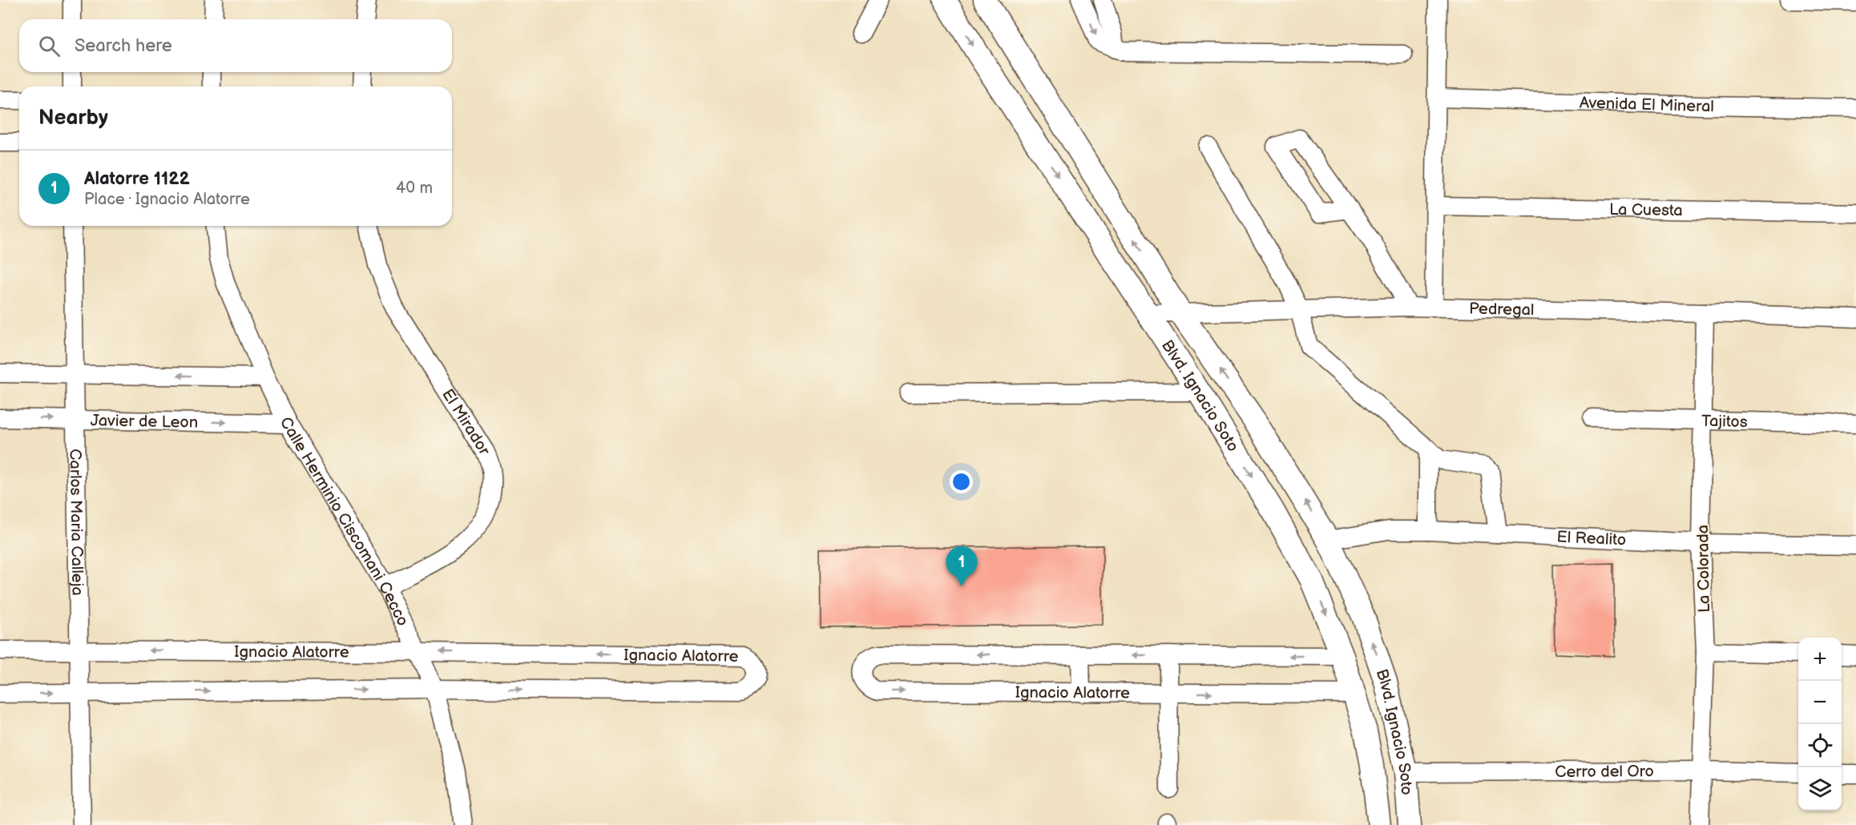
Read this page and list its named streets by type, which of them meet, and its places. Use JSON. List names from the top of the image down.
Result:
{
  "streets": {
    "main road": ["Blvd. Ignacio Soto"],
    "street": [
      "Avenida El Mineral",
      "La Cuesta",
      "Pedregal",
      "Javier de Leon",
      "Tajitos",
      "El Mirador",
      "Calle Herminio Ciscomani Cecco",
      "Carlos Maria Calleja",
      "El Realito",
      "La Colorada",
      "Ignacio Alatorre",
      "Cerro del Oro"
    ]
  },
  "crossings": [
    ["Pedregal", "Blvd. Ignacio Soto"],
    ["Pedregal", "La Colorada"],
    ["Blvd. Ignacio Soto", "El Realito"],
    ["Blvd. Ignacio Soto", "Ignacio Alatorre"],
    ["Blvd. Ignacio Soto", "Cerro del Oro"],
    ["Javier de Leon", "Calle Herminio Ciscomani Cecco"],
    ["Javier de Leon", "Carlos Maria Calleja"],
    ["Tajitos", "La Colorada"],
    ["El Mirador", "Calle Herminio Ciscomani Cecco"],
    ["Calle Herminio Ciscomani Cecco", "Ignacio Alatorre"],
    ["Carlos Maria Calleja", "Ignacio Alatorre"],
    ["El Realito", "La Colorada"],
    ["La Colorada", "Cerro del Oro"]
  ],
  "page": {
    "search": "Search here",
    "heading": "Nearby",
    "list": [
      {
        "mark": "1",
        "name": "Alatorre 1122",
        "note": "Place · Ignacio Alatorre",
        "value": "40 m"
      }
    ],
    "pins": "1",
    "map_buttons": ["+", "−"]
  }
}
